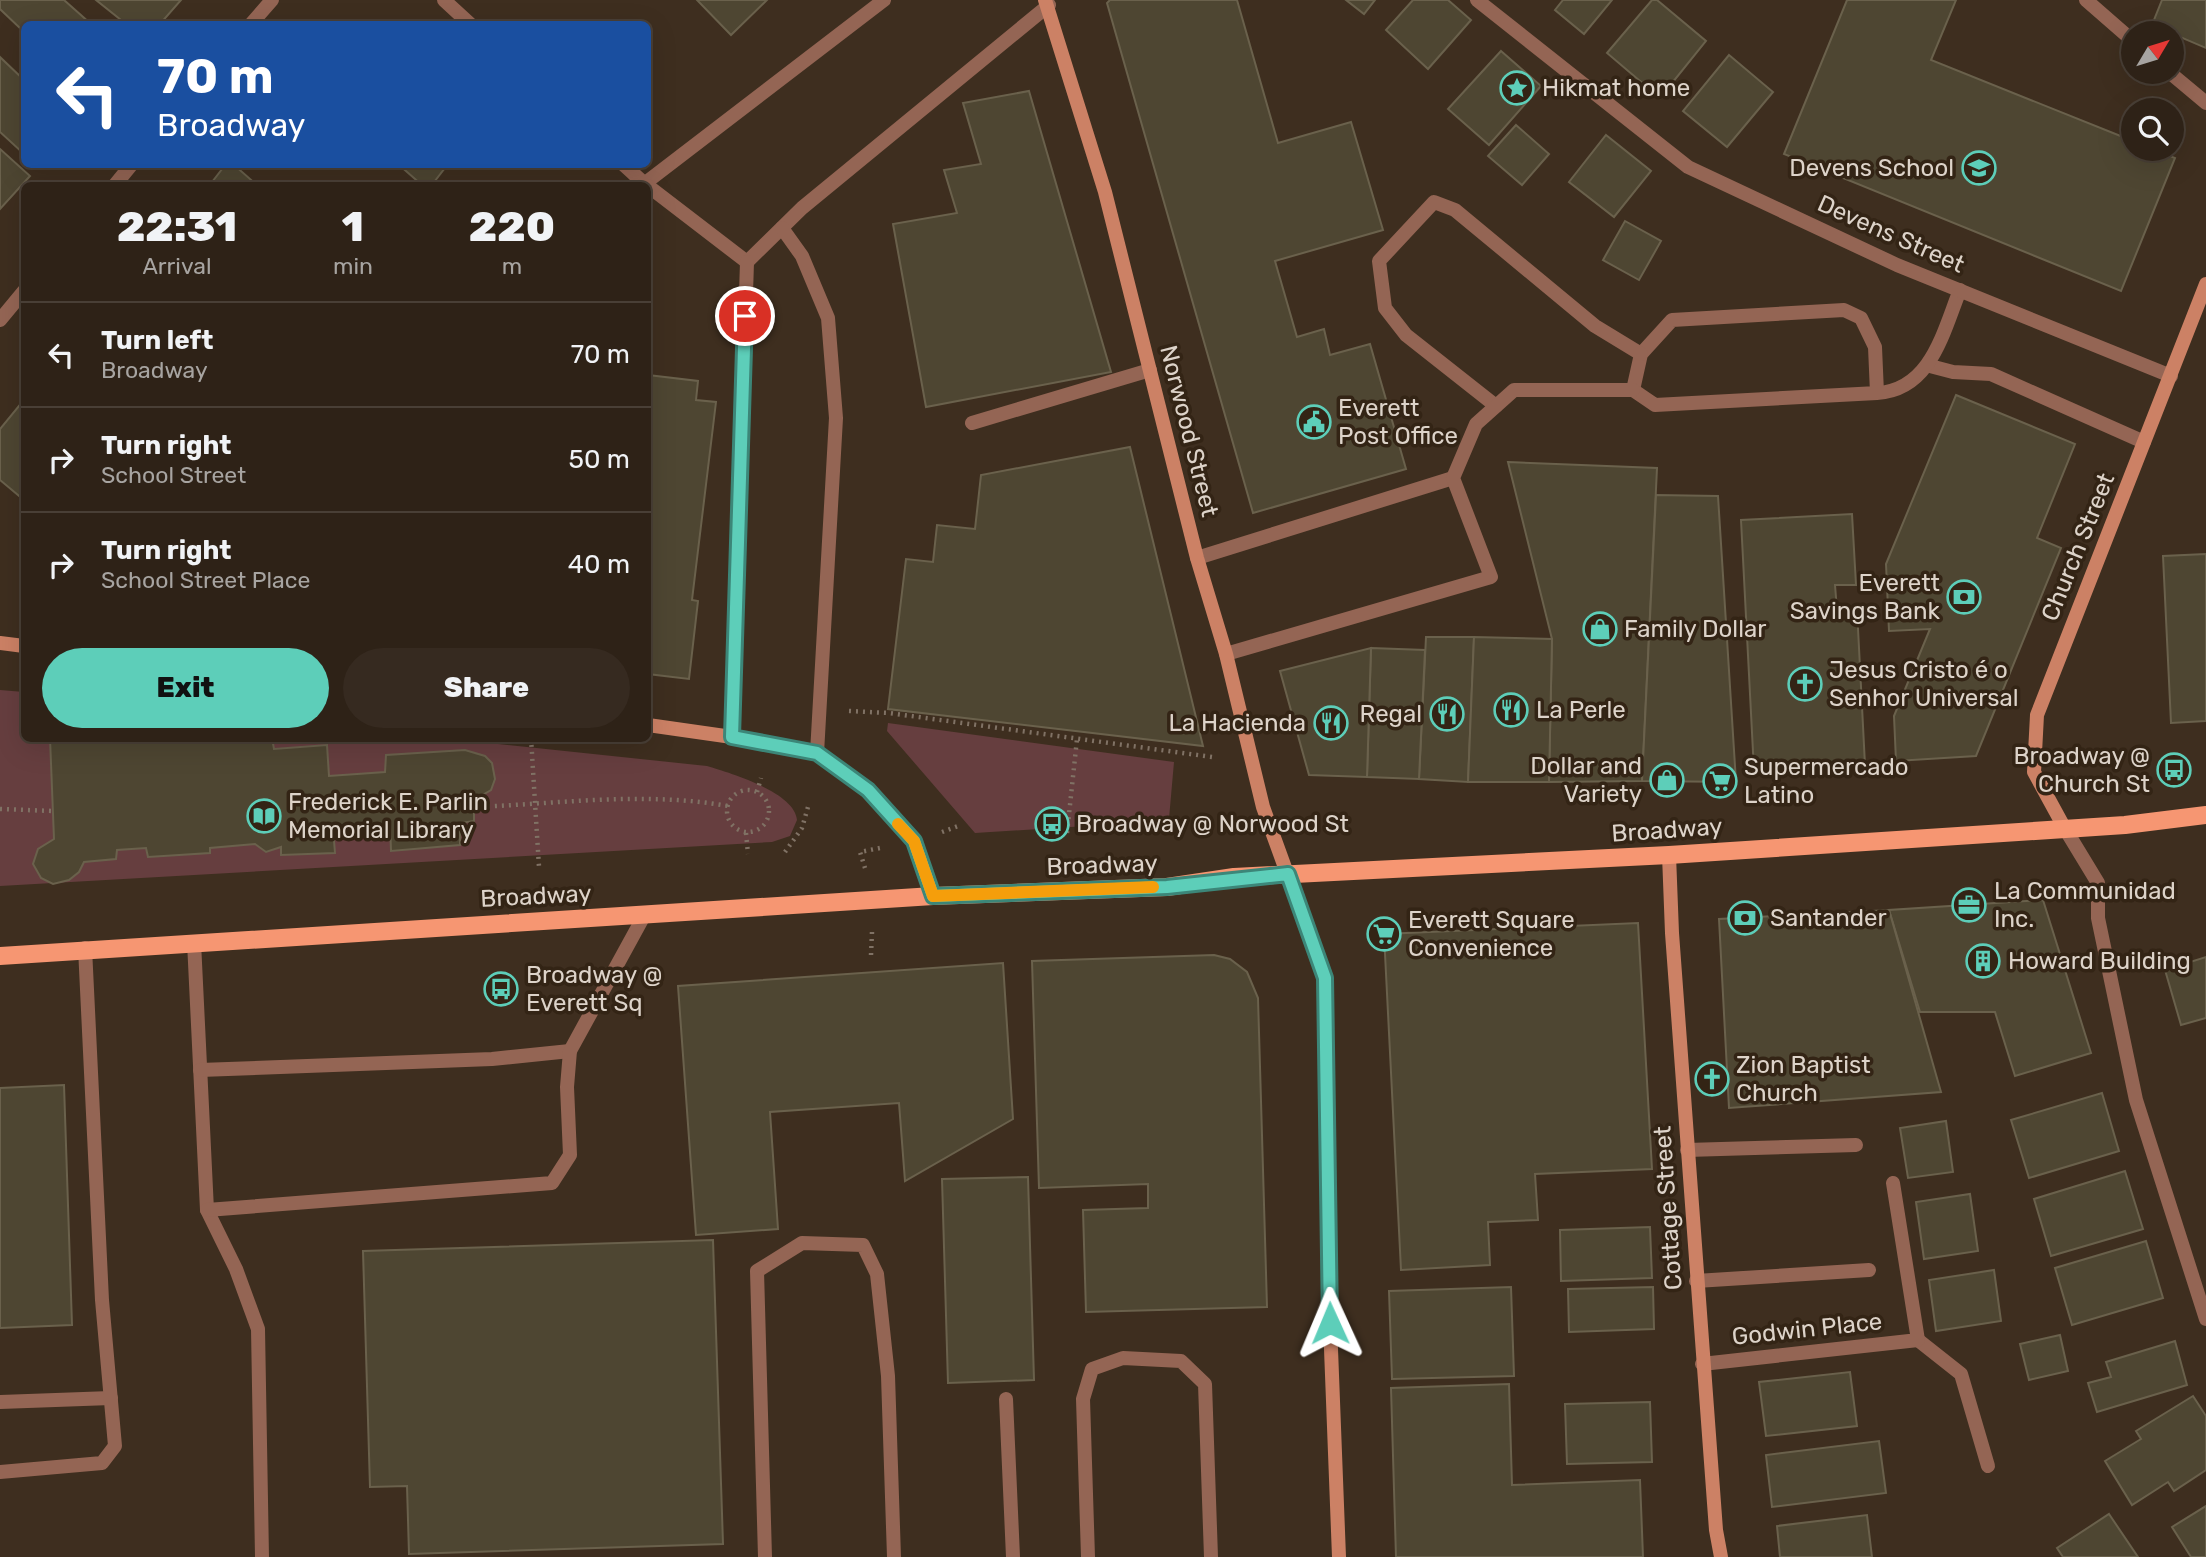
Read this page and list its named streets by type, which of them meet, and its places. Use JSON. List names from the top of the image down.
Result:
{
  "streets": {
    "main road": ["Broadway"],
    "street": [
      "Devens Street",
      "Norwood Street",
      "Church Street",
      "Cottage Street",
      "Godwin Place"
    ]
  },
  "crossings": [
    ["Devens Street", "Church Street"],
    ["Norwood Street", "Broadway"],
    ["Church Street", "Broadway"],
    ["Broadway", "Cottage Street"],
    ["Cottage Street", "Godwin Place"]
  ],
  "places": {
    "place": ["Hikmat home"],
    "school or university": ["Devens School"],
    "public building": ["Everett Post Office"],
    "bank": ["Everett Savings Bank", "Santander"],
    "shop": ["Family Dollar", "Dollar and Variety"],
    "church": ["Jesus Cristo é o Senhor Universal", "Zion Baptist Church"],
    "restaurant": ["La Perle", "Regal", "La Hacienda"],
    "bus stop": ["Broadway @ Church St", "Broadway @ Norwood St", "Broadway @ Everett Sq"],
    "supermarket": ["Supermercado Latino", "Everett Square Convenience"],
    "library": ["Frederick E. Parlin Memorial Library"],
    "office": ["La Communidad Inc."],
    "building": ["Howard Building"]
  },
  "north": "top right",
  "page": {
    "turn": ["70 m", "Broadway"],
    "eta": [
      "22:31",
      "Arrival",
      "1",
      "min",
      "220",
      "m"
    ],
    "list": [
      {
        "name": "Turn left",
        "note": "Broadway",
        "value": "70 m"
      },
      {
        "name": "Turn right",
        "note": "School Street",
        "value": "50 m"
      },
      {
        "name": "Turn right",
        "note": "School Street Place",
        "value": "40 m"
      }
    ],
    "buttons": ["Exit", "Share"]
  }
}
